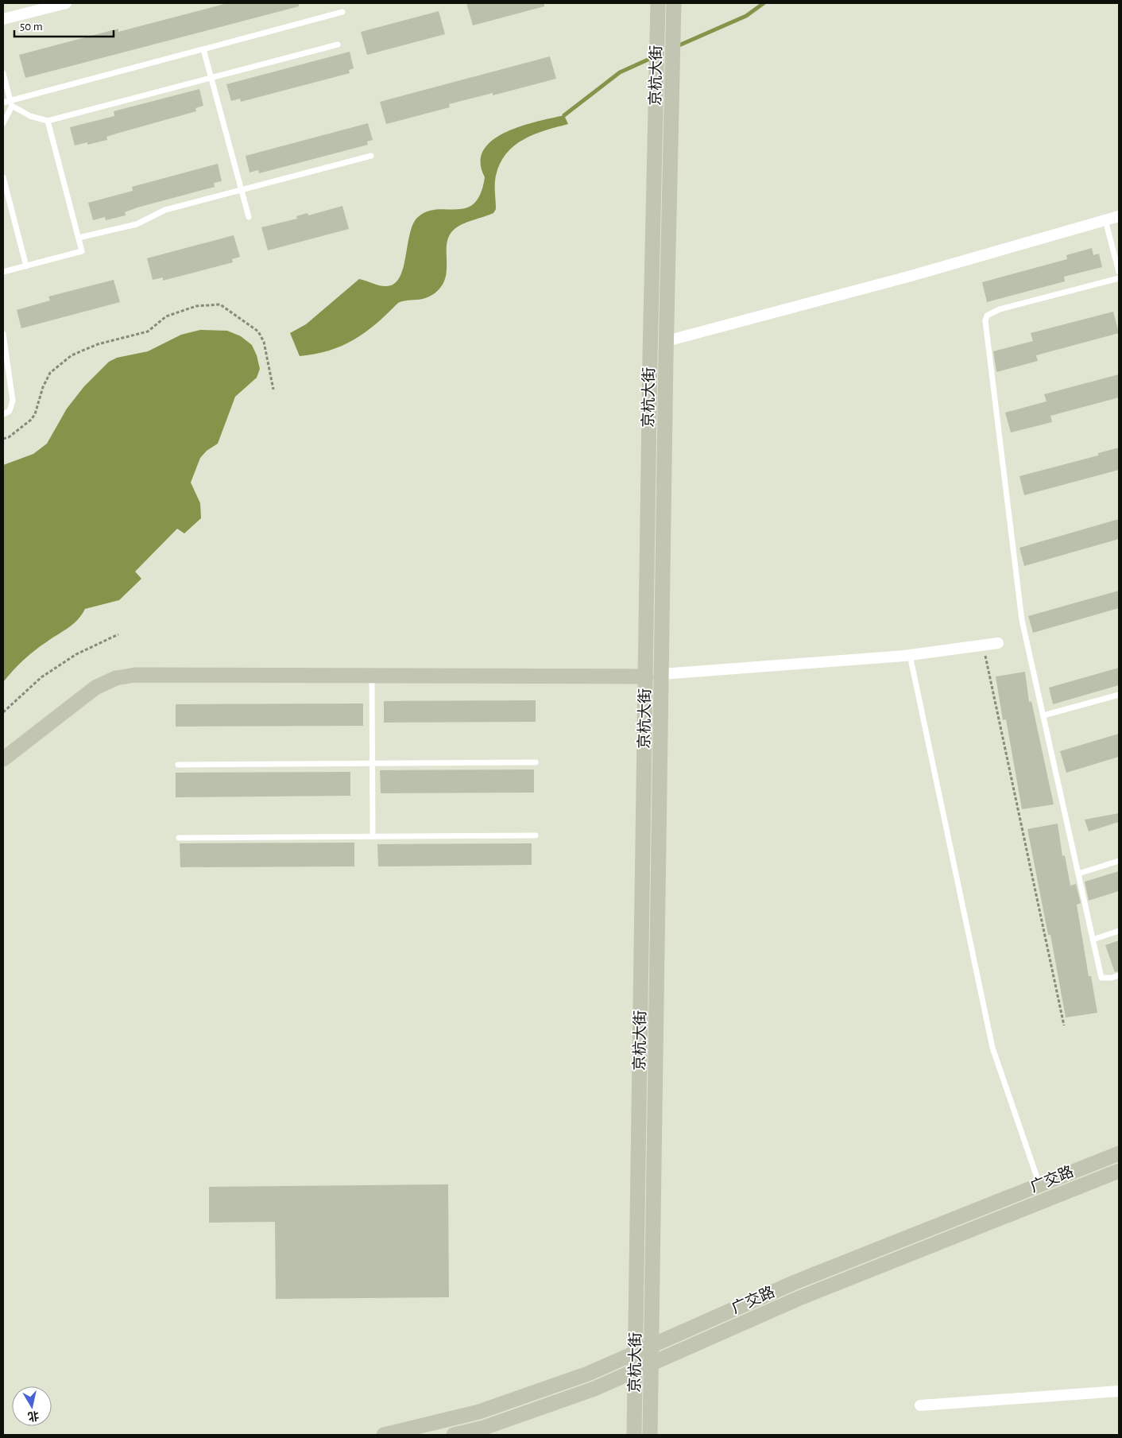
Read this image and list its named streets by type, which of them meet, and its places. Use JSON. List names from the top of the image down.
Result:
{
  "streets": {
    "main road": ["京杭大街", "广交路"]
  },
  "crossings": [
    ["京杭大街", "广交路"]
  ],
  "scale_bar": "50 m",
  "north": "bottom"
}
